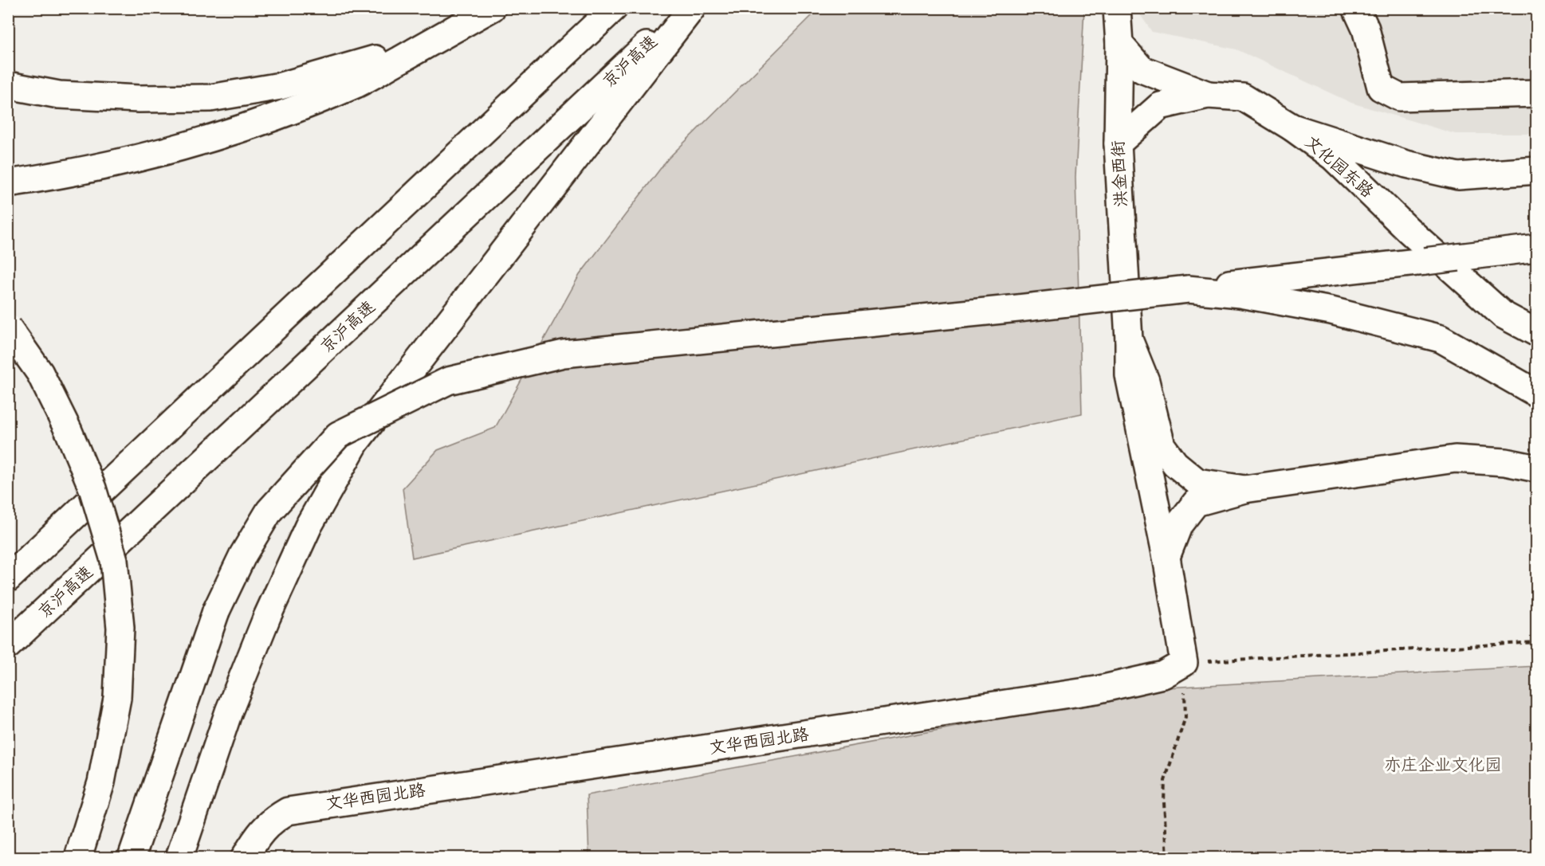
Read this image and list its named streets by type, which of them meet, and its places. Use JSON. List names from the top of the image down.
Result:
{
  "streets": {
    "main road": [
      "京沪高速",
      "文化园东路",
      "洪金西街",
      "文华西园北路"
    ]
  },
  "crossings": [
    ["文化园东路", "洪金西街"]
  ],
  "parks": ["亦庄企业文化园"]
}
